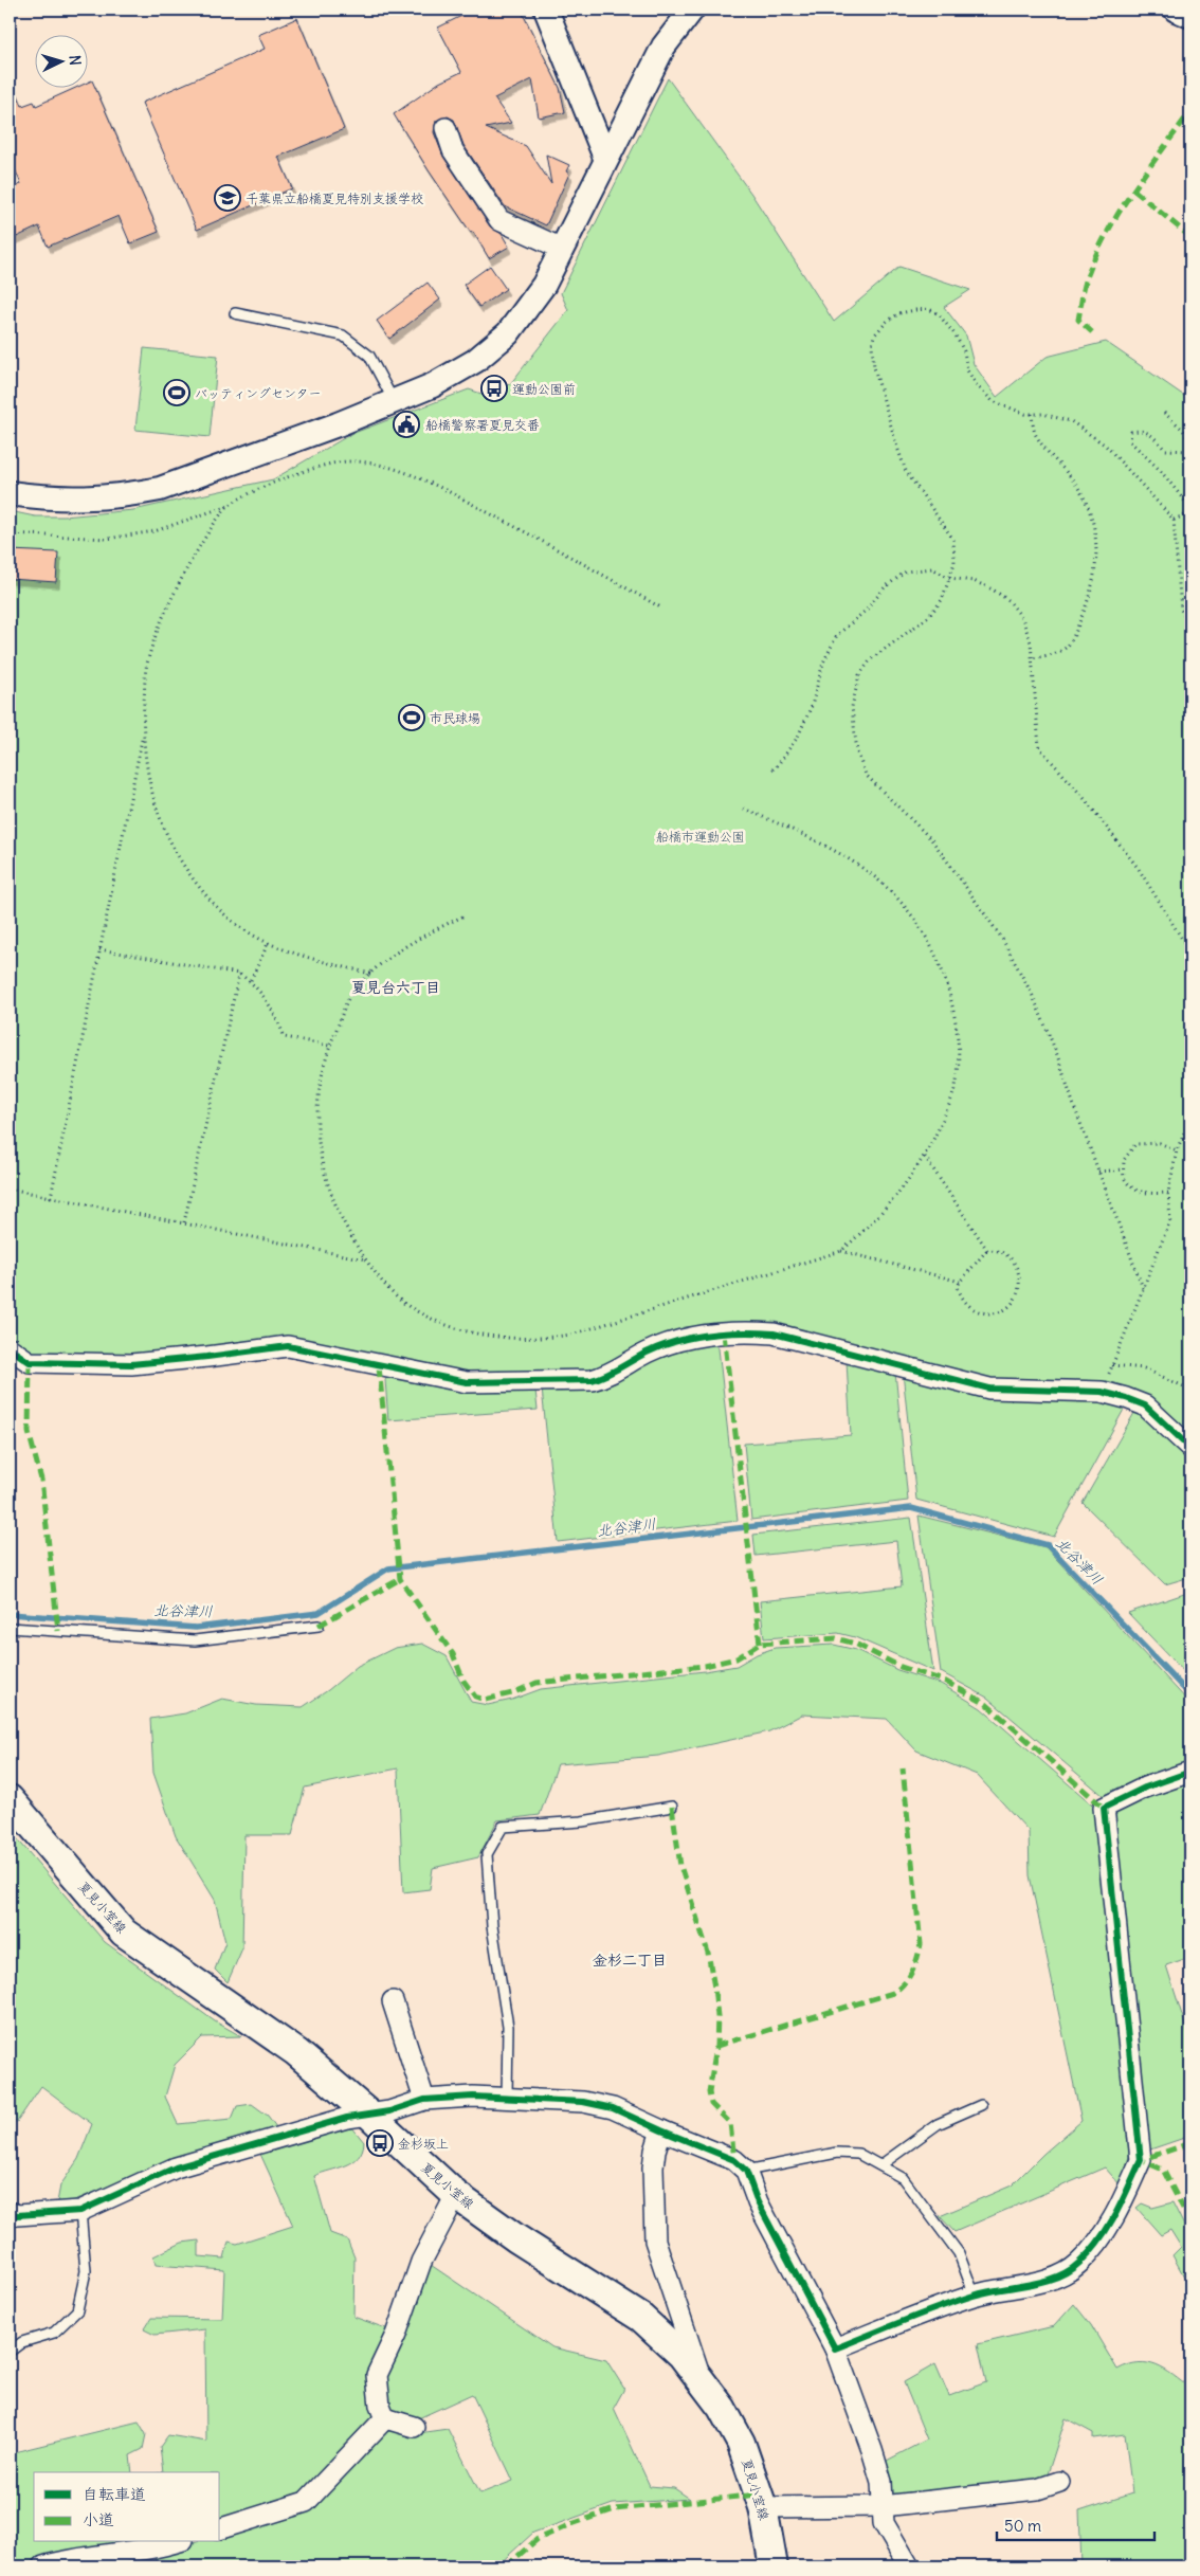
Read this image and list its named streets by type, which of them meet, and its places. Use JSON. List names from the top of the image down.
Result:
{
  "streets": {
    "main road": ["夏見小室線"]
  },
  "districts": ["夏見台六丁目", "金杉二丁目"],
  "water": ["北谷津川"],
  "parks": ["船橋市運動公園"],
  "places": {
    "school or university": ["千葉県立船橋夏見特別支援学校"],
    "bus stop": ["運動公園前", "金杉坂上"],
    "sports": ["バッティングセンター", "市民球場"],
    "public building": ["船橋警察署夏見交番"]
  },
  "legend": ["自転車道", "小道"],
  "scale_bar": "50 m",
  "north": "right"
}
